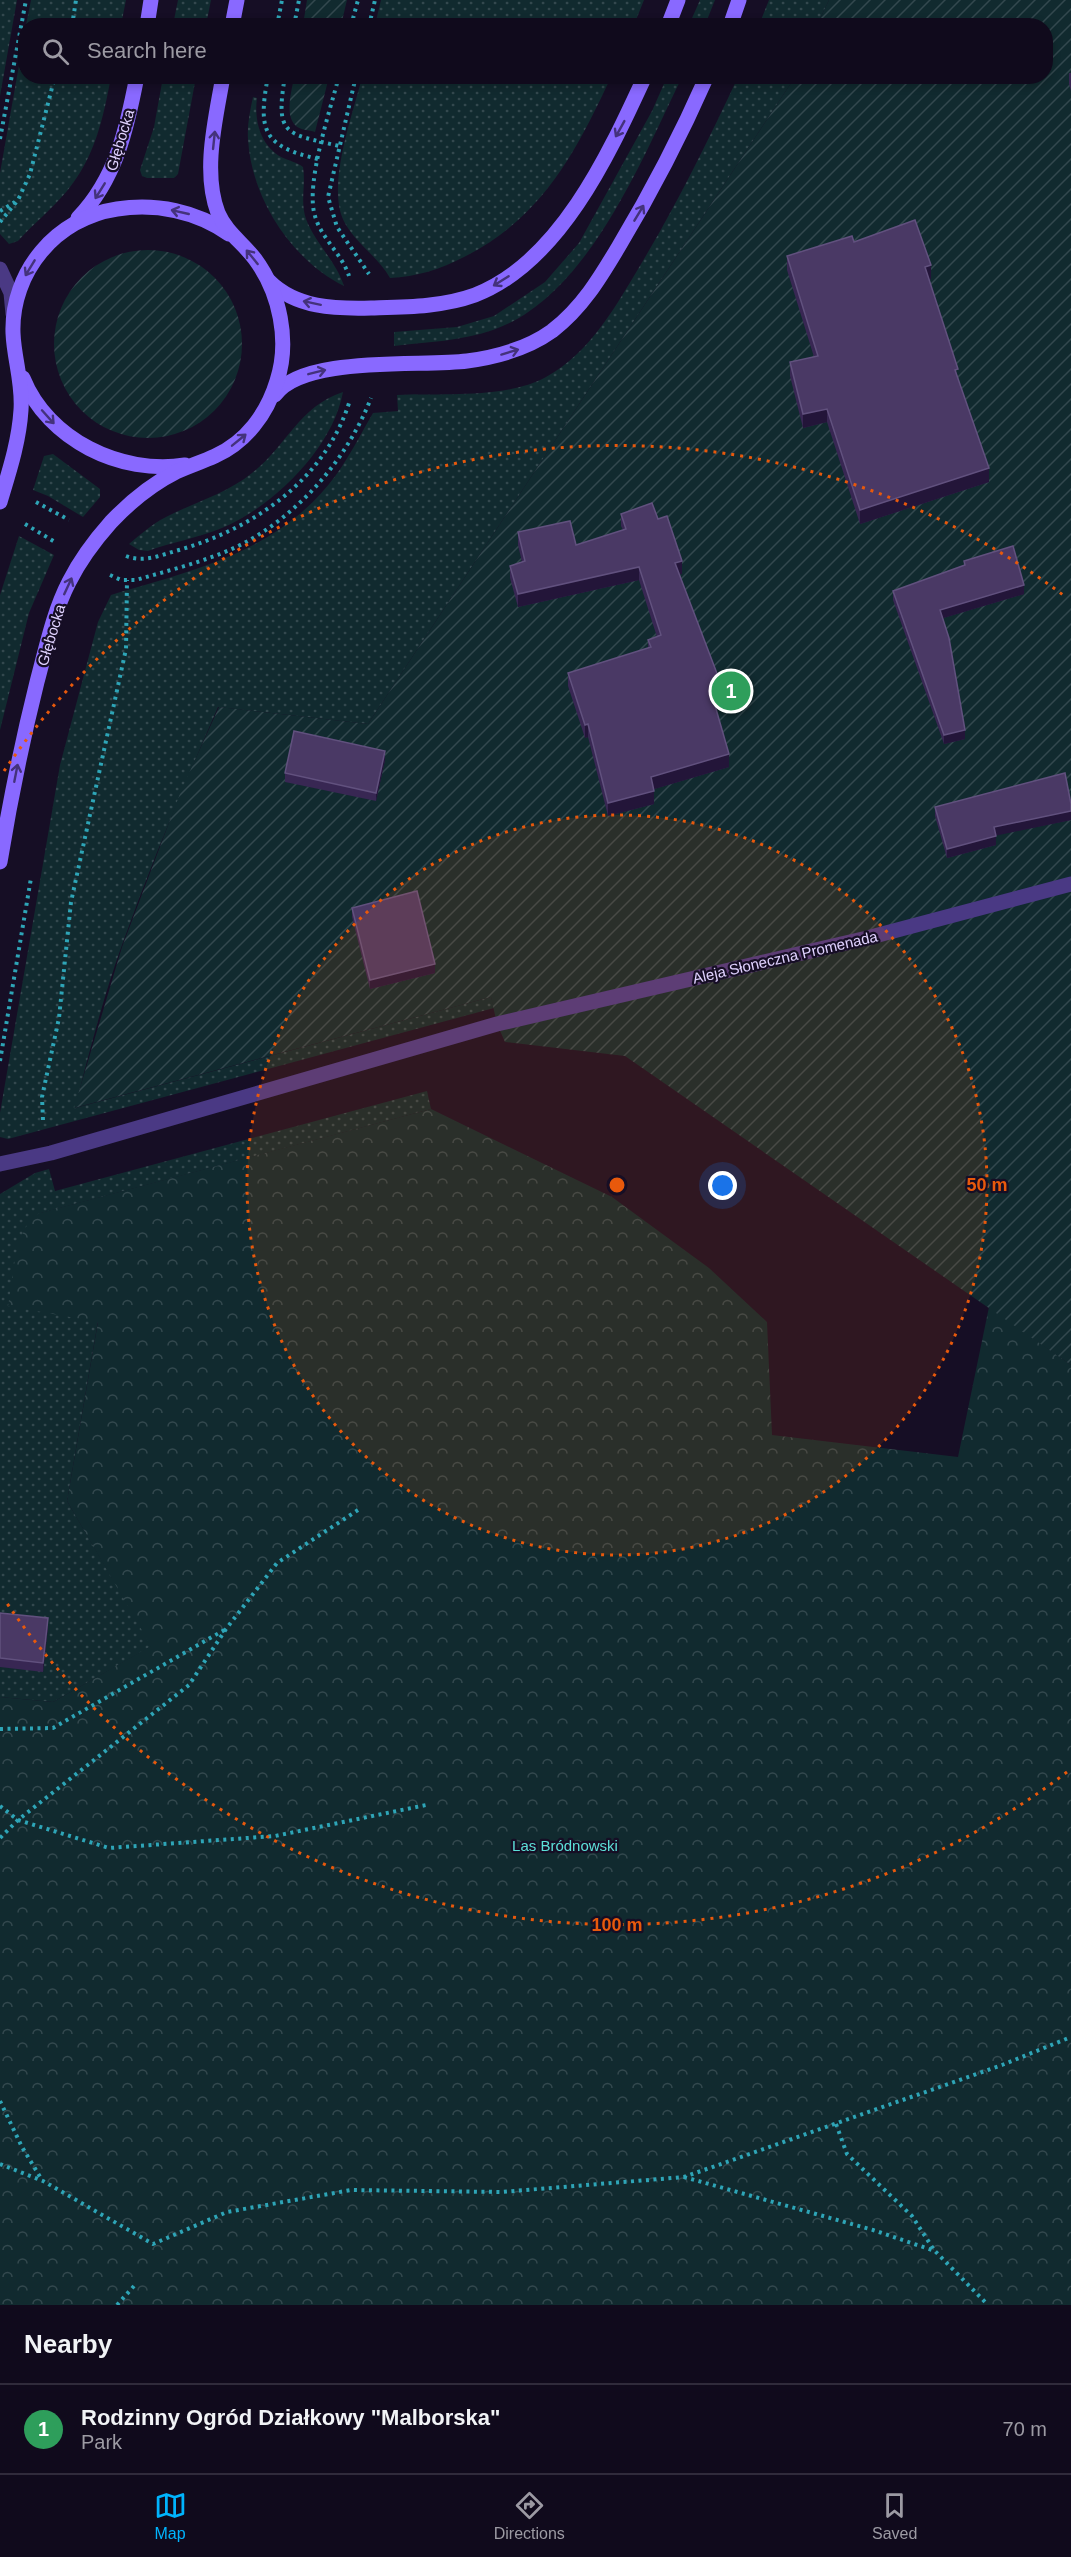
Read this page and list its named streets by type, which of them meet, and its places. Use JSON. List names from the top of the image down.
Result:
{
  "streets": {
    "street": ["Głębocka"],
    "lane": ["Aleja Słoneczna Promenada"]
  },
  "parks": ["Las Bródnowski"],
  "page": {
    "search": "Search here",
    "pins": "1",
    "heading": "Nearby",
    "list": [
      {
        "mark": "1",
        "name": "Rodzinny Ogród Działkowy \"Malborska\"",
        "note": "Park",
        "value": "70 m"
      }
    ],
    "nav": ["Map", "Directions", "Saved"]
  },
  "rings": ["50 m", "100 m"]
}
